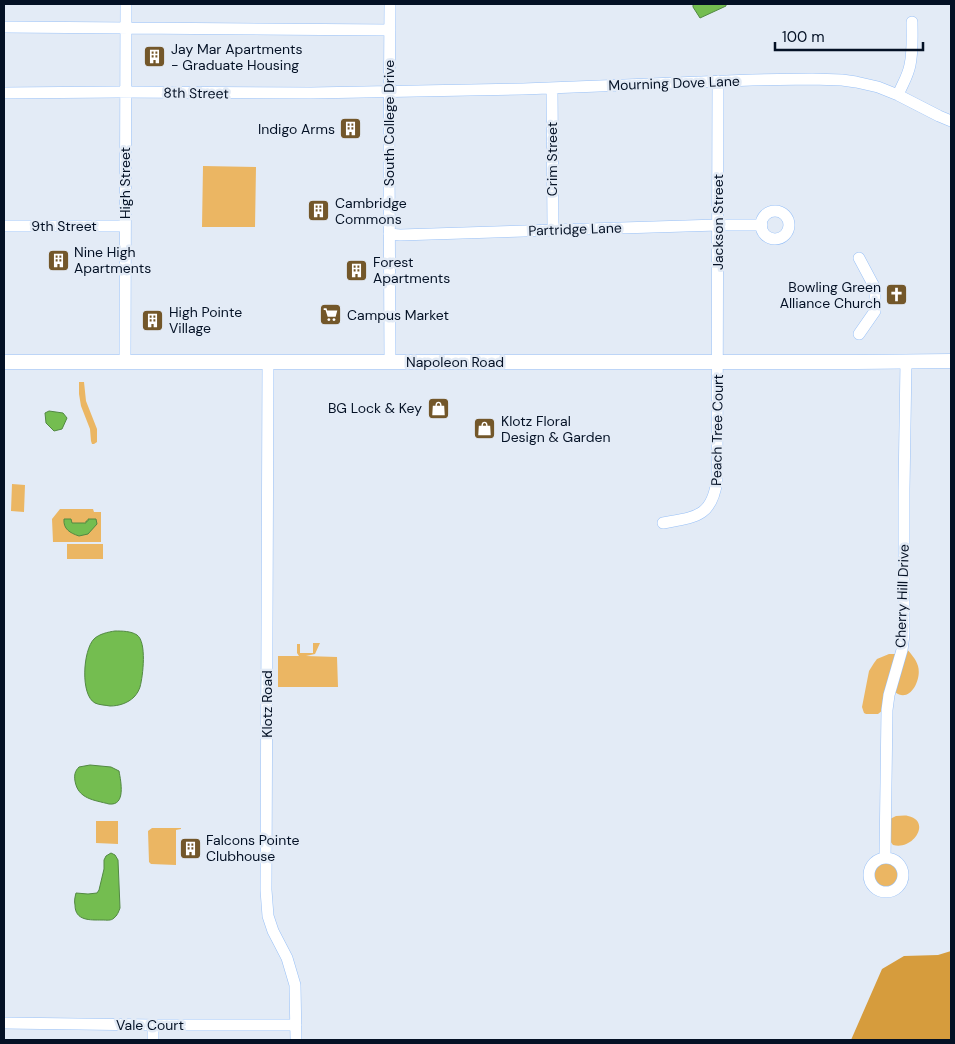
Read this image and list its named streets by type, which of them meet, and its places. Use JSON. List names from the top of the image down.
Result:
{
  "streets": {
    "main road": ["Napoleon Road"],
    "street": [
      "Mourning Dove Lane",
      "8th Street",
      "South College Drive",
      "Crim Street",
      "High Street",
      "Jackson Street",
      "9th Street",
      "Partridge Lane",
      "Peach Tree Court",
      "Cherry Hill Drive",
      "Klotz Road",
      "Vale Court"
    ]
  },
  "crossings": [
    ["Mourning Dove Lane", "8th Street"],
    ["Mourning Dove Lane", "South College Drive"],
    ["Mourning Dove Lane", "Crim Street"],
    ["Mourning Dove Lane", "Jackson Street"],
    ["8th Street", "South College Drive"],
    ["8th Street", "High Street"],
    ["South College Drive", "Partridge Lane"],
    ["South College Drive", "Napoleon Road"],
    ["Crim Street", "Partridge Lane"],
    ["High Street", "9th Street"],
    ["High Street", "Napoleon Road"],
    ["Jackson Street", "Partridge Lane"],
    ["Jackson Street", "Napoleon Road"],
    ["Jackson Street", "Peach Tree Court"],
    ["Napoleon Road", "Peach Tree Court"],
    ["Napoleon Road", "Cherry Hill Drive"],
    ["Napoleon Road", "Klotz Road"],
    ["Klotz Road", "Vale Court"]
  ],
  "places": {
    "building": [
      "Jay Mar Apartments - Graduate Housing",
      "Indigo Arms",
      "Cambridge Commons",
      "Nine High Apartments",
      "Forest Apartments",
      "High Pointe Village",
      "Falcons Pointe Clubhouse"
    ],
    "church": ["Bowling Green Alliance Church"],
    "supermarket": ["Campus Market"],
    "shop": ["BG Lock & Key", "Klotz Floral Design & Garden"]
  },
  "scale_bar": "100 m"
}
